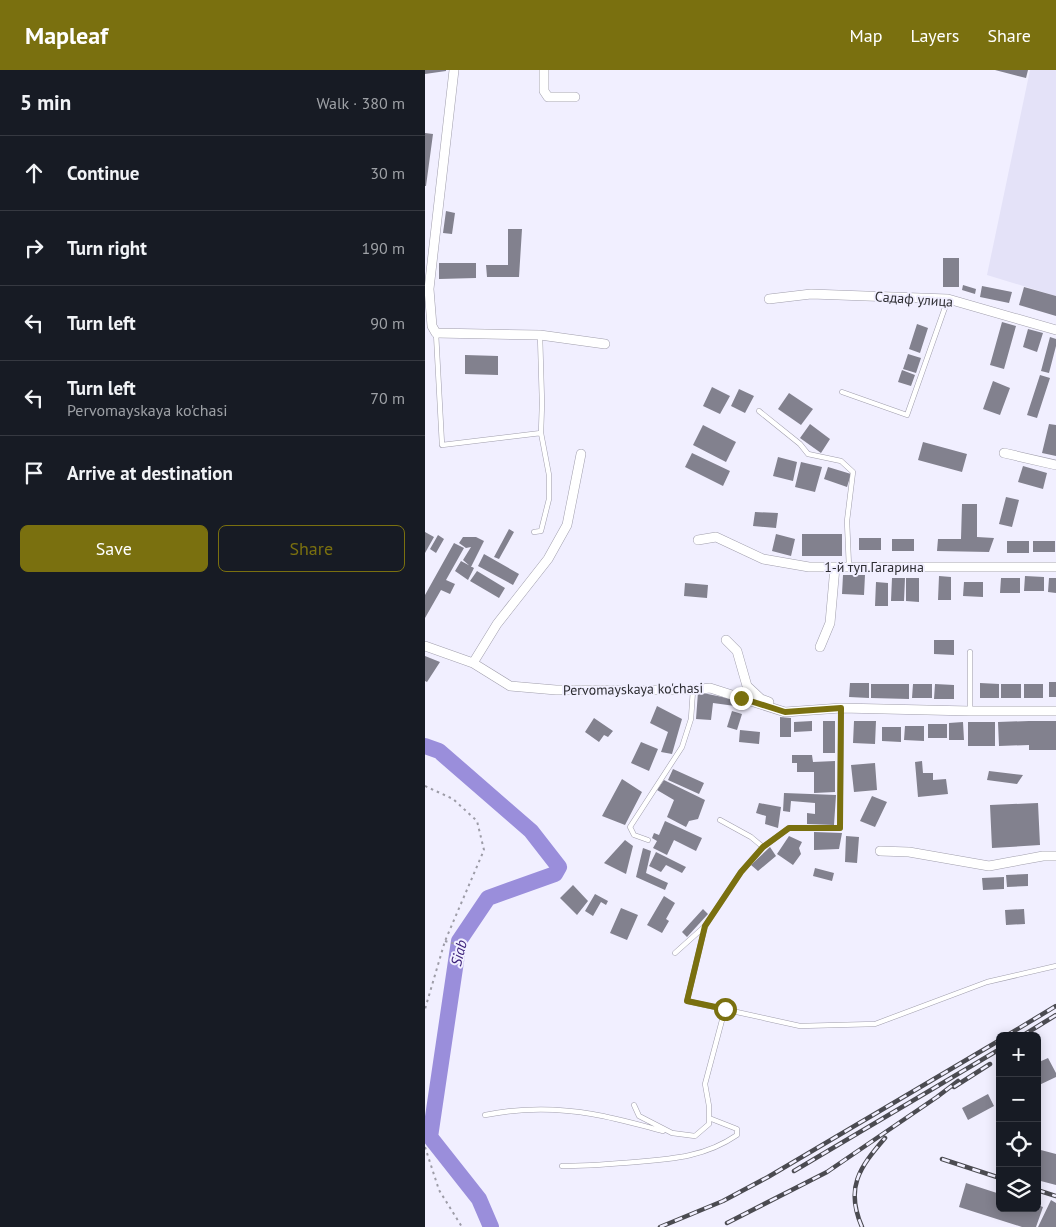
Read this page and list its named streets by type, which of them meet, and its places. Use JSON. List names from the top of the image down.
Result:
{
  "streets": {
    "street": ["Садаф улица", "1-й туп.Гагарина", "Pervomayskaya ko'chasi"]
  },
  "water": ["Siab"],
  "page": {
    "header": "Mapleaf",
    "nav": ["Map", "Layers", "Share"],
    "heading": ["5 min", "Walk · 380 m"],
    "list": [
      ["Continue", "30 m"],
      ["Turn right", "190 m"],
      ["Turn left", "90 m"],
      ["Turn left", "Pervomayskaya ko'chasi", "70 m"],
      "Arrive at destination"
    ],
    "buttons": ["Save", "Share"],
    "map_buttons": ["+", "−"]
  }
}
